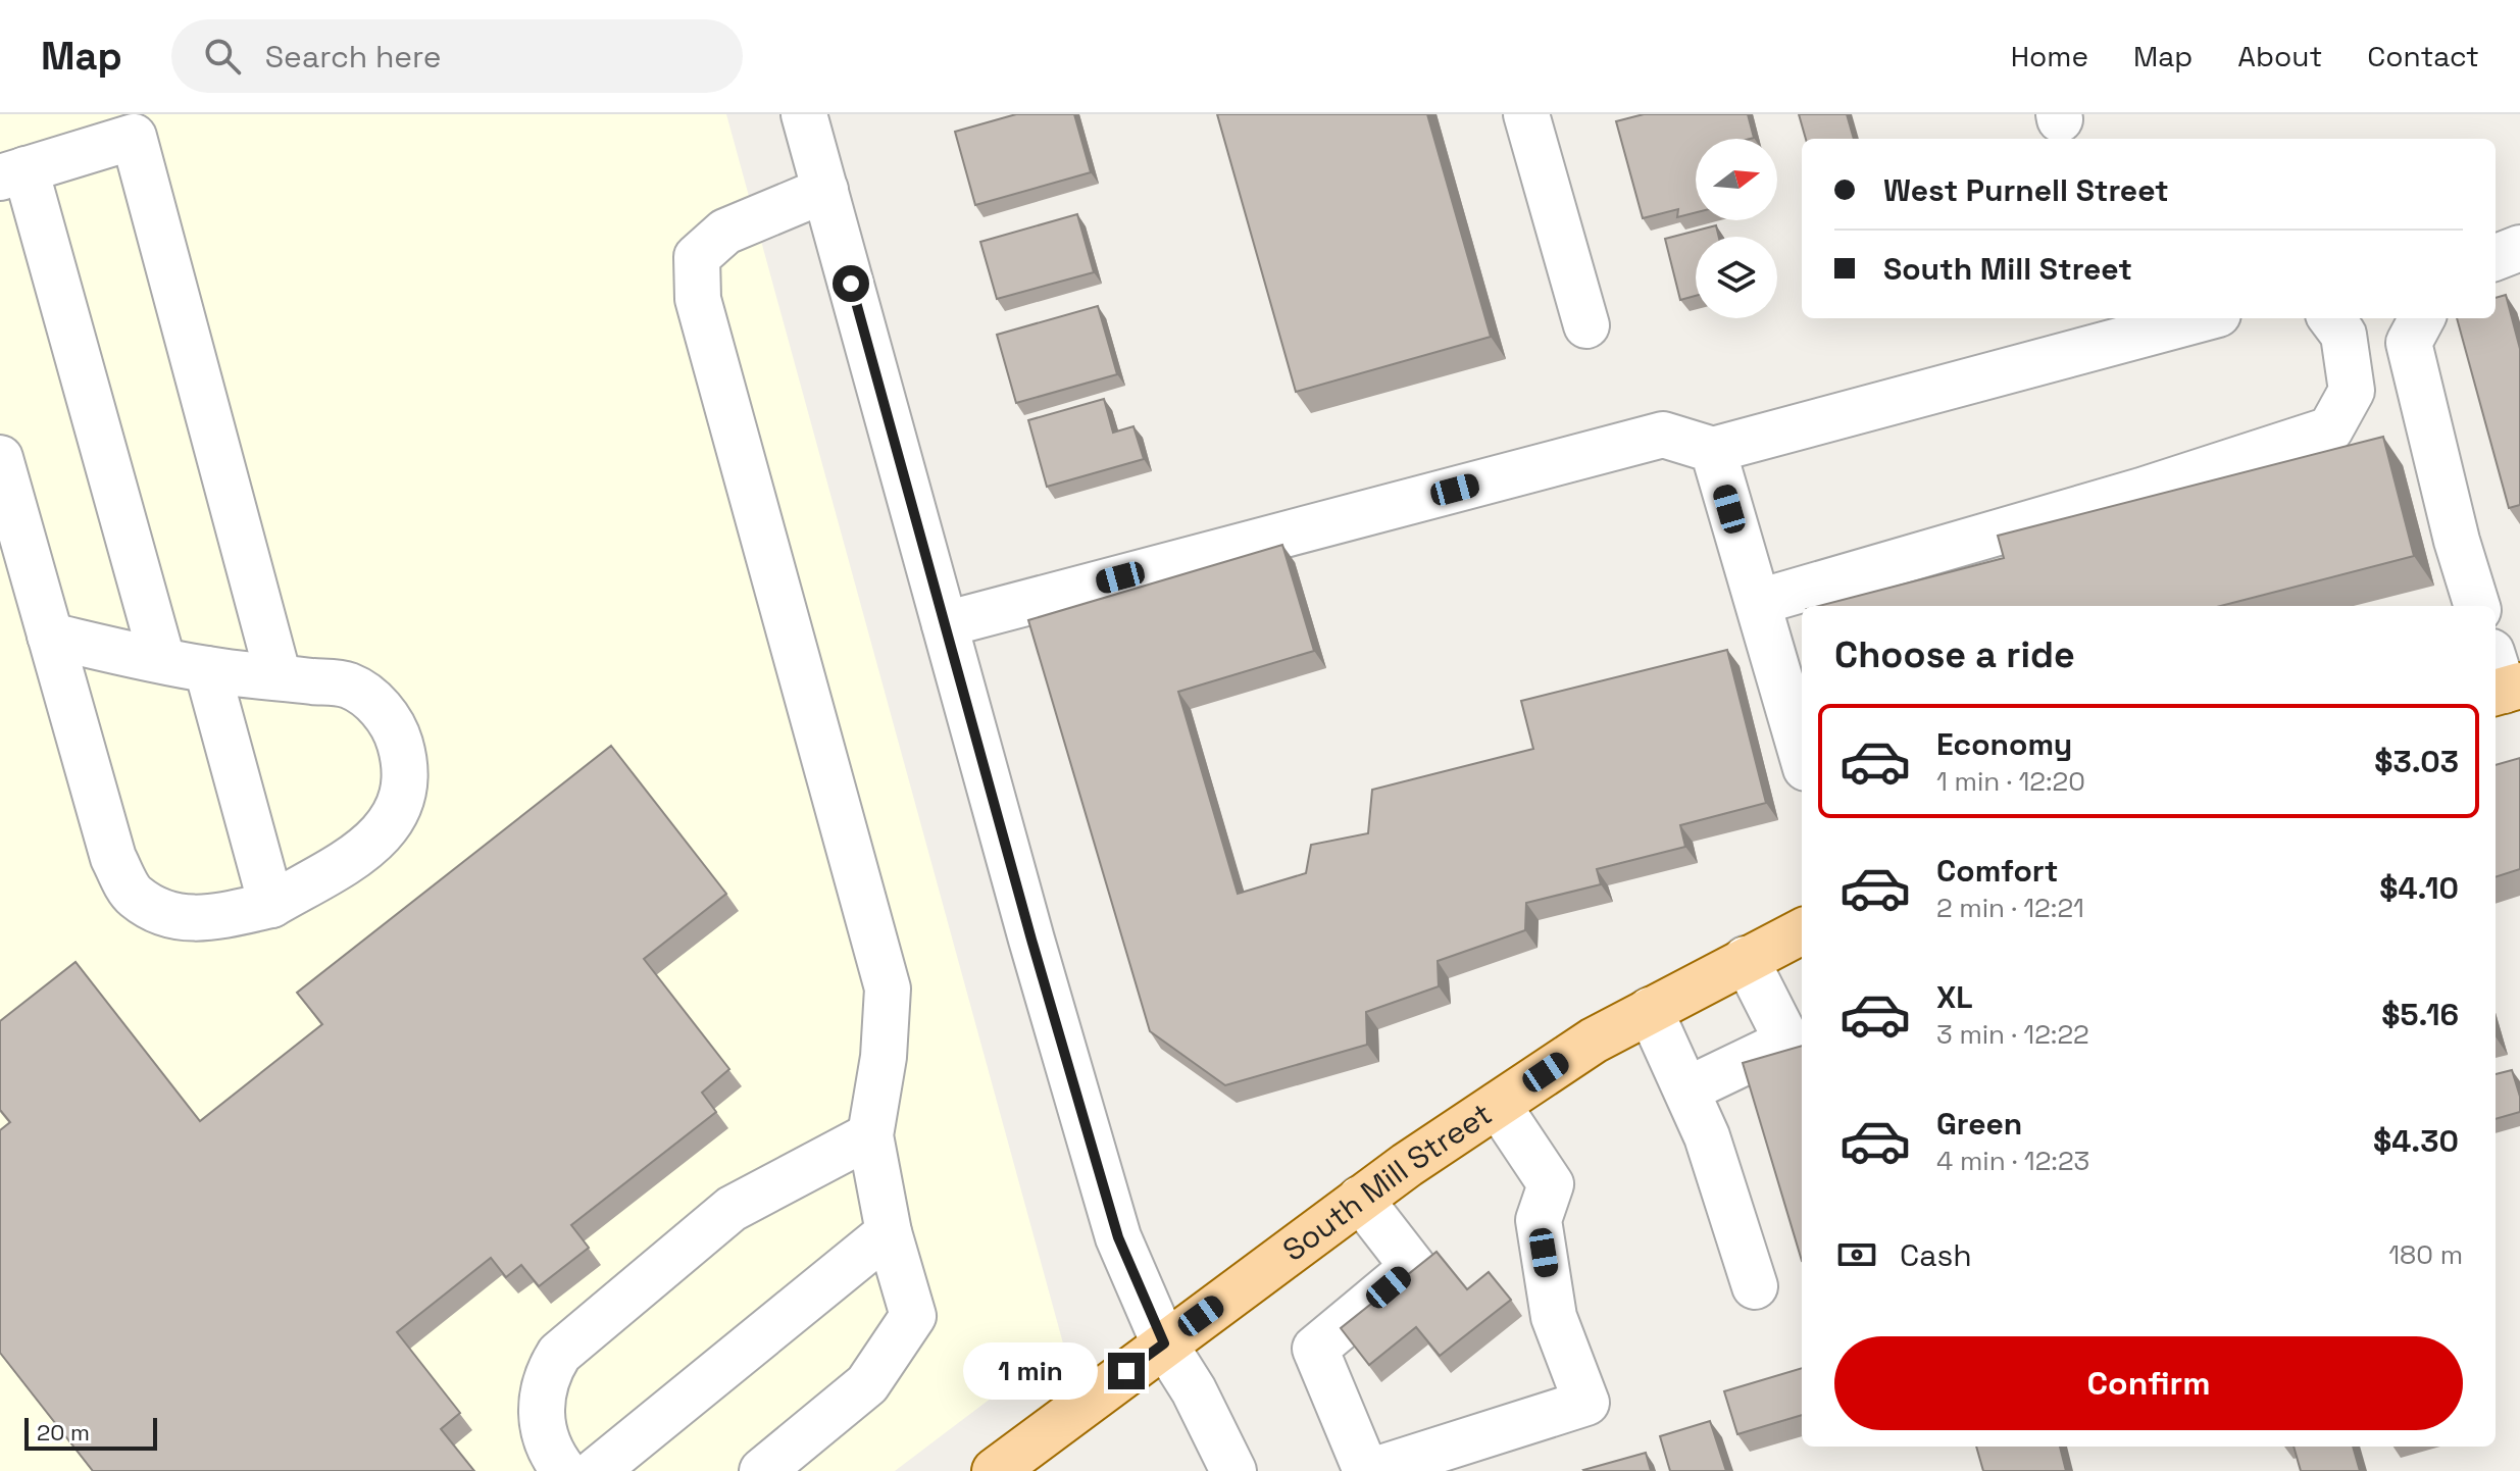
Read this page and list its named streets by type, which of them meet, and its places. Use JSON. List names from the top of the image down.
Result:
{
  "streets": {
    "main road": ["South Mill Street"]
  },
  "scale_bar": "20 m",
  "north": "right",
  "page": {
    "header": "Map",
    "search": "Search here",
    "nav": [
      "Home",
      "Map",
      "About",
      "Contact"
    ],
    "banner": ["West Purnell Street", "South Mill Street"],
    "heading": "Choose a ride",
    "list": [
      {
        "name": "Economy",
        "note": "1 min · 12:20",
        "value": "$3.03"
      },
      {
        "name": "Comfort",
        "note": "2 min · 12:21",
        "value": "$4.10"
      },
      {
        "name": "XL",
        "note": "3 min · 12:22",
        "value": "$5.16"
      },
      {
        "name": "Green",
        "note": "4 min · 12:23",
        "value": "$4.30"
      }
    ],
    "pay": ["Cash", "180 m"],
    "buttons": "Confirm",
    "bubble": "1 min",
    "scale": "20 m"
  }
}
